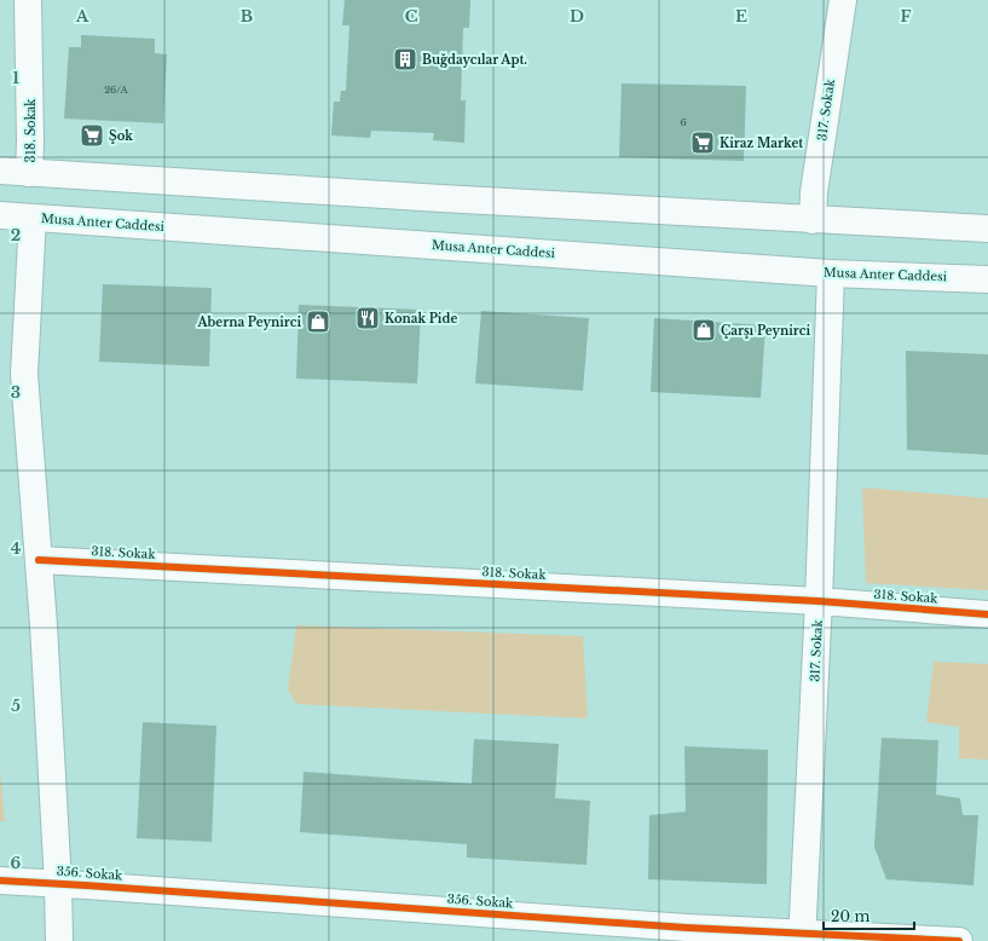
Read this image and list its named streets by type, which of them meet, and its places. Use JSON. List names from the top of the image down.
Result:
{
  "streets": {
    "street": [
      "317. Sokak",
      "318. Sokak",
      "Musa Anter Caddesi",
      "356. Sokak"
    ]
  },
  "crossings": [
    ["317. Sokak", "318. Sokak"],
    ["317. Sokak", "Musa Anter Caddesi"],
    ["317. Sokak", "356. Sokak"]
  ],
  "places": {
    "building": ["Buğdaycılar Apt."],
    "supermarket": ["Şok", "Kiraz Market"],
    "restaurant": ["Konak Pide"],
    "shop": ["Aberna Peynirci", "Çarşı Peynirci"]
  },
  "house_numbers": ["26/A", "6"],
  "scale_bar": "20 m",
  "grid": {
    "columns": [
      "A",
      "B",
      "C",
      "D",
      "E",
      "F"
    ],
    "rows": [
      "1",
      "2",
      "3",
      "4",
      "5",
      "6"
    ]
  }
}
